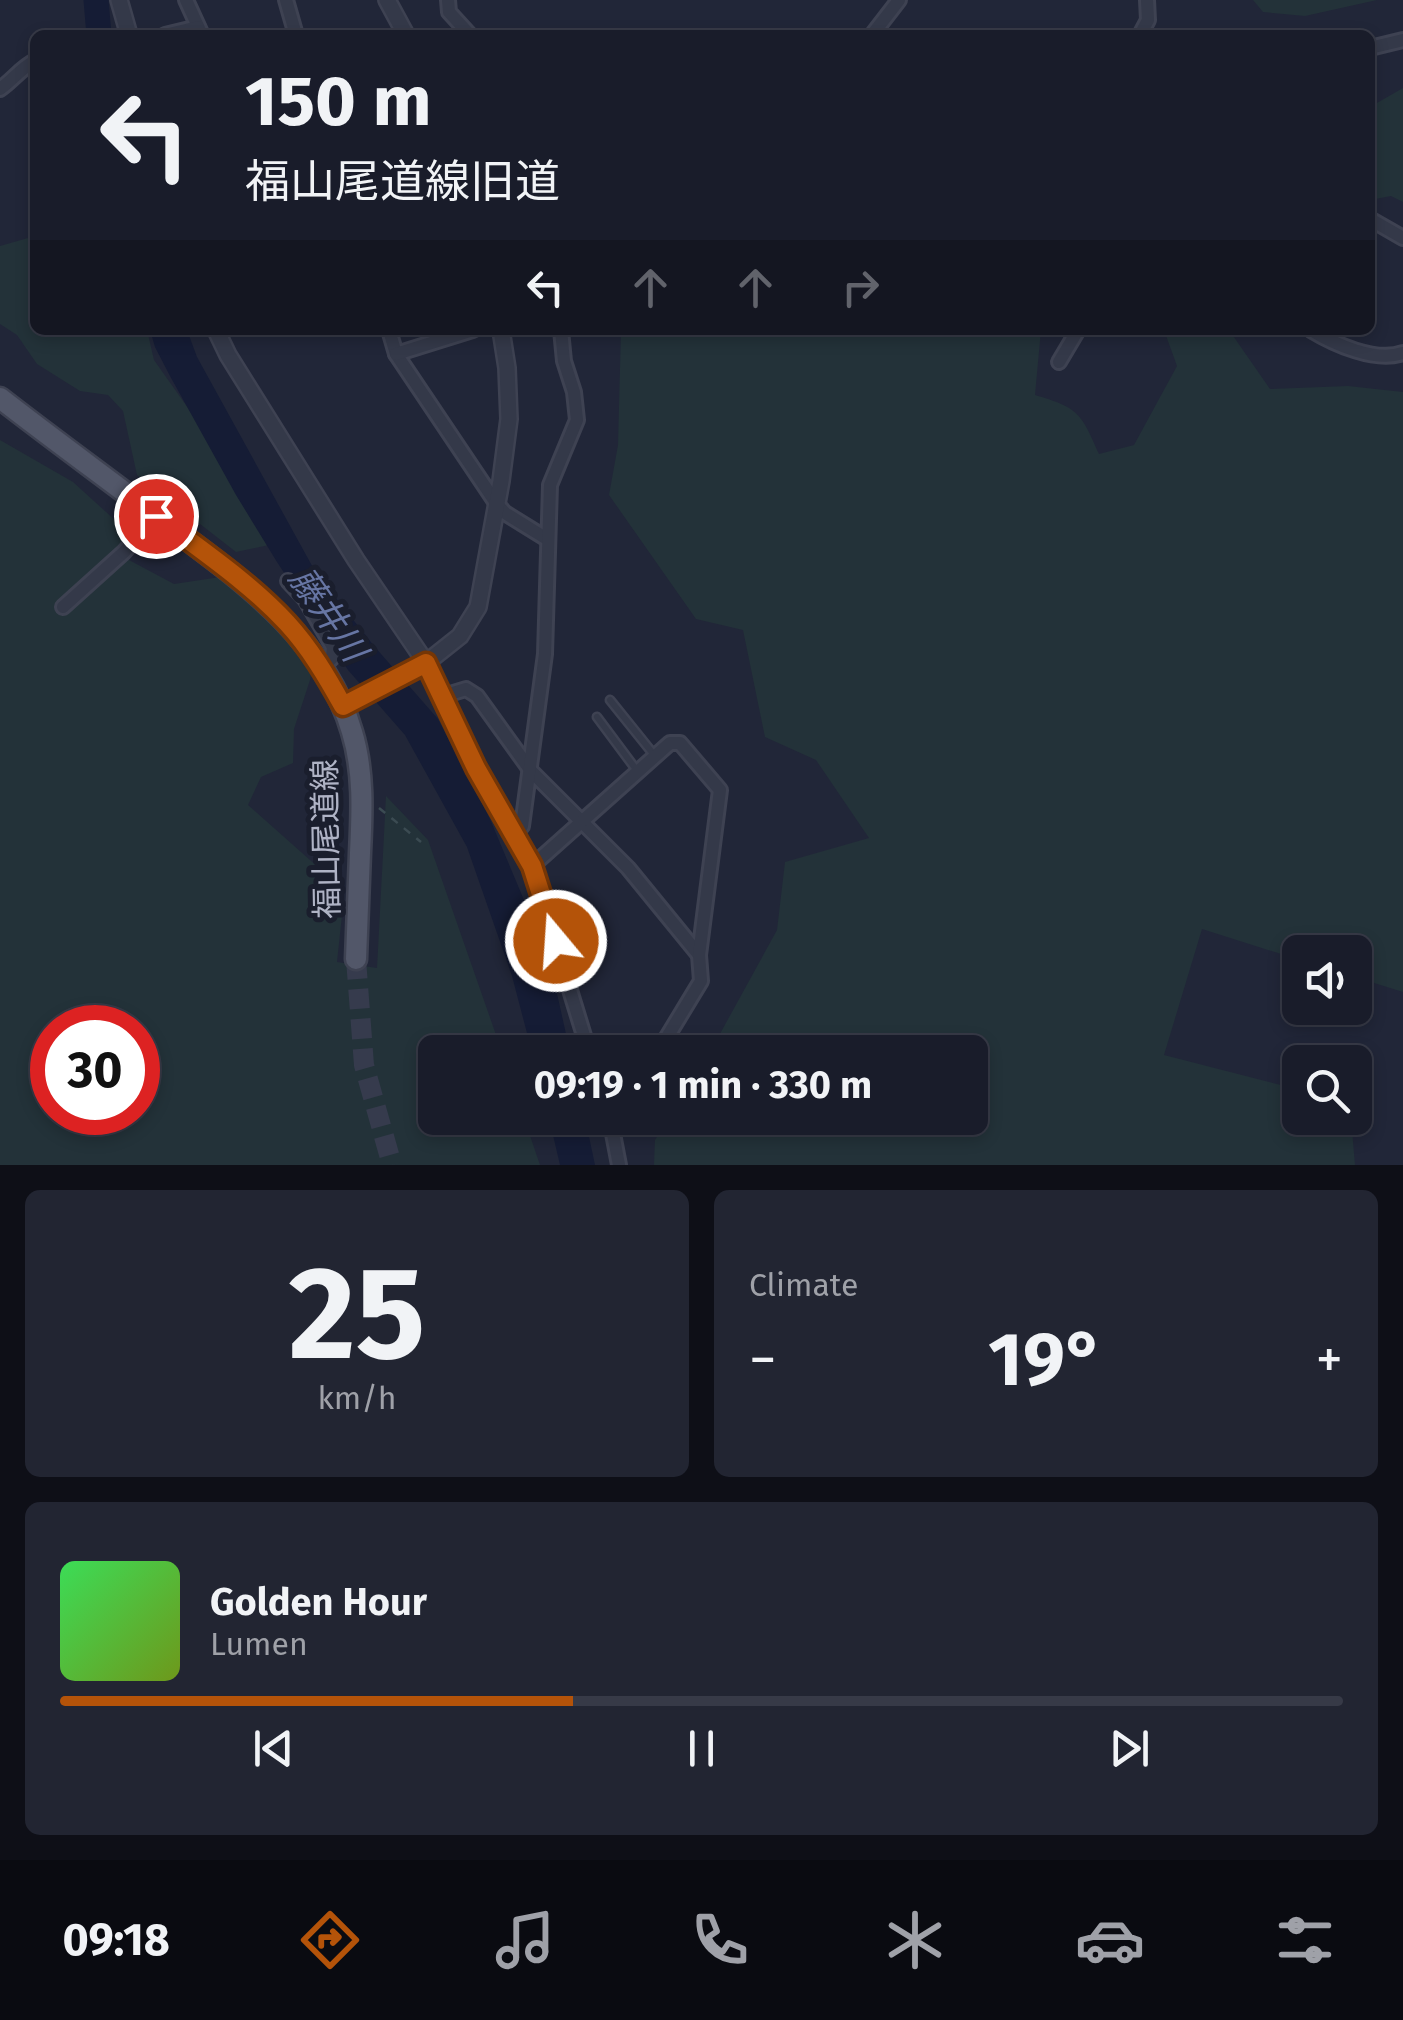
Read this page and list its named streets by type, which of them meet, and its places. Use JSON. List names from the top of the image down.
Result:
{
  "streets": {
    "main road": ["福山尾道線"]
  },
  "water": ["藤井川"],
  "page": {
    "turn": ["150 m", "福山尾道線旧道"],
    "limit": "30",
    "trip": "09:19 · 1 min · 330 m",
    "tile": [
      ["25", "km/h"],
      "Climate"
    ],
    "heat": ["−", "19°", "+"],
    "song": ["Golden Hour", "Lumen"],
    "tabs": "09:18"
  }
}
